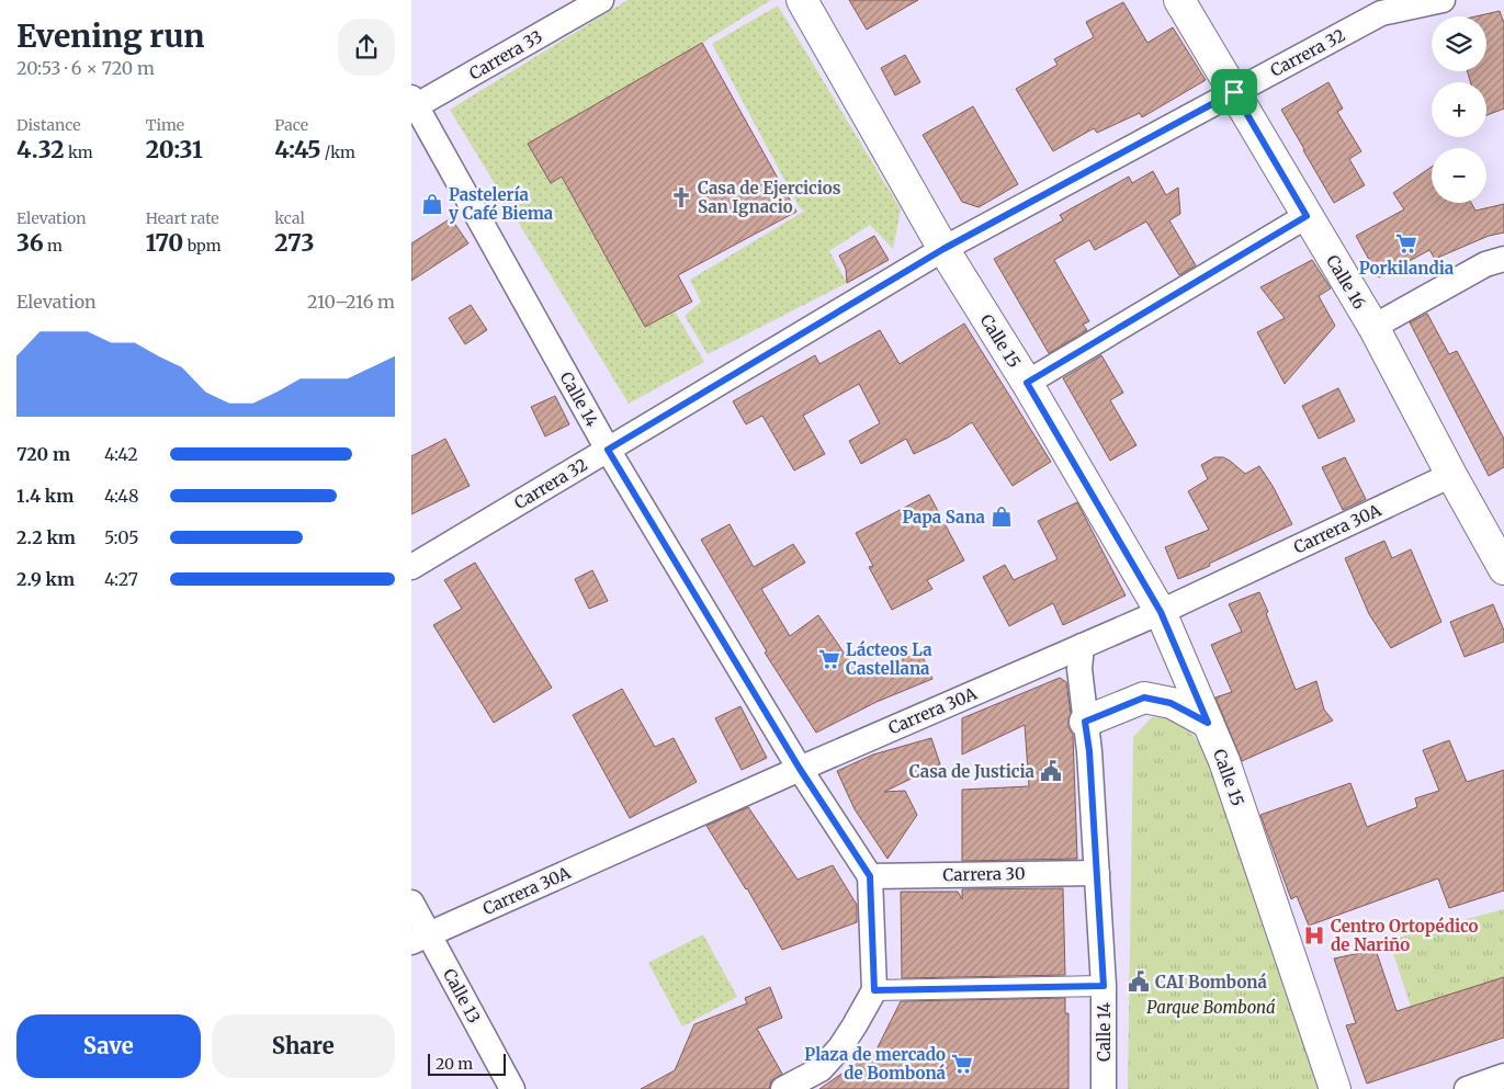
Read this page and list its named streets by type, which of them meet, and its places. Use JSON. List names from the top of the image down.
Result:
{
  "streets": {
    "street": [
      "Carrera 32",
      "Carrera 33",
      "Calle 16",
      "Calle 15",
      "Calle 14",
      "Carrera 30A",
      "Carrera 30",
      "Calle 13"
    ]
  },
  "crossings": [
    ["Carrera 32", "Calle 16"],
    ["Carrera 32", "Calle 15"],
    ["Carrera 32", "Calle 14"],
    ["Carrera 33", "Calle 14"],
    ["Calle 16", "Carrera 30A"],
    ["Calle 15", "Carrera 30A"],
    ["Calle 14", "Carrera 30A"],
    ["Calle 14", "Carrera 30"],
    ["Carrera 30A", "Calle 13"]
  ],
  "parks": ["Parque Bomboná"],
  "places": {
    "church": ["Casa de Ejercicios San Ignacio"],
    "shop": ["Pastelería y Café Biema", "Papa Sana"],
    "supermarket": ["Porkilandia", "Lácteos La Castellana", "Plaza de mercado de Bomboná"],
    "public building": ["Casa de Justicia", "CAI Bomboná"],
    "hospital": ["Centro Ortopédico de Nariño"]
  },
  "scale_bar": "20 m",
  "page": {
    "heading": ["Evening run", "20:53 · 6 × 720 m"],
    "map_buttons": ["+", "−"],
    "stats": [
      ["Distance", "4.32 km"],
      ["Time", "20:31"],
      ["Pace", "4:45 /km"],
      ["Elevation", "36 m"],
      ["Heart rate", "170 bpm"],
      ["kcal", "273"]
    ],
    "chart": ["Elevation", "210–216 m"],
    "list": [
      {
        "name": "720 m",
        "note": "4:42"
      },
      {
        "name": "1.4 km",
        "note": "4:48"
      },
      {
        "name": "2.2 km",
        "note": "5:05"
      },
      {
        "name": "2.9 km",
        "note": "4:27"
      }
    ],
    "buttons": ["Save", "Share"],
    "scale": "20 m"
  }
}
